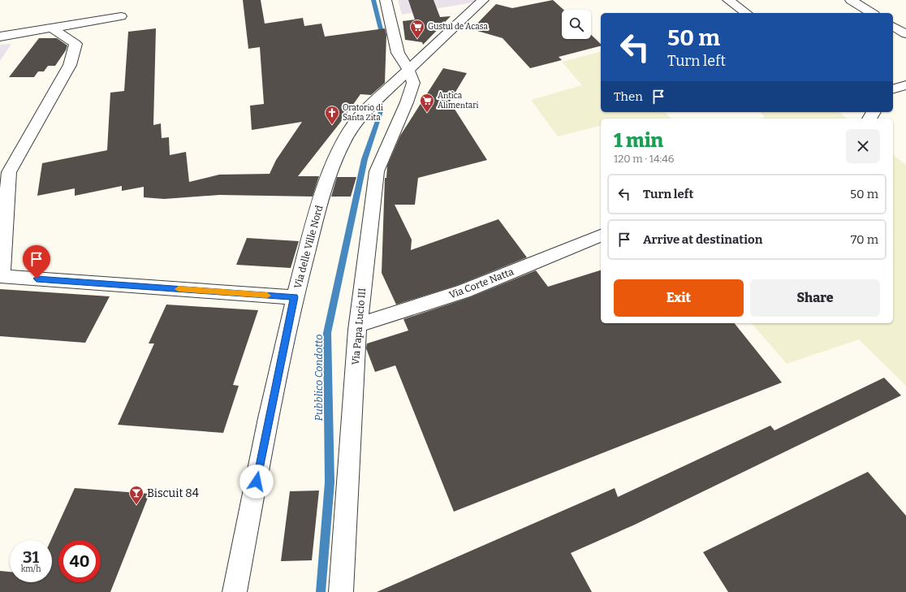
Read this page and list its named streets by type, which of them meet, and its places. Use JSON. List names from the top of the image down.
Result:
{
  "streets": {
    "street": ["Via delle Ville Nord", "Via Corte Natta", "Via Papa Lucio III"]
  },
  "crossings": [
    ["Via delle Ville Nord", "Via Papa Lucio III"],
    ["Via Corte Natta", "Via Papa Lucio III"]
  ],
  "water": ["Pubblico Condotto"],
  "places": {
    "supermarket": ["Gustul de Acasa", "Antica Alimentari"],
    "church": ["Oratorio di Santa Zita"],
    "bar": ["Biscuit 84"]
  },
  "page": {
    "turn": ["50 m", "Turn left"],
    "then": "Then",
    "heading": ["1 min", "120 m · 14:46"],
    "list": [
      {
        "name": "Turn left",
        "value": "50 m"
      },
      {
        "name": "Arrive at destination",
        "value": "70 m"
      }
    ],
    "buttons": ["Exit", "Share"],
    "speed": "31 km/h",
    "limit": "40"
  }
}
